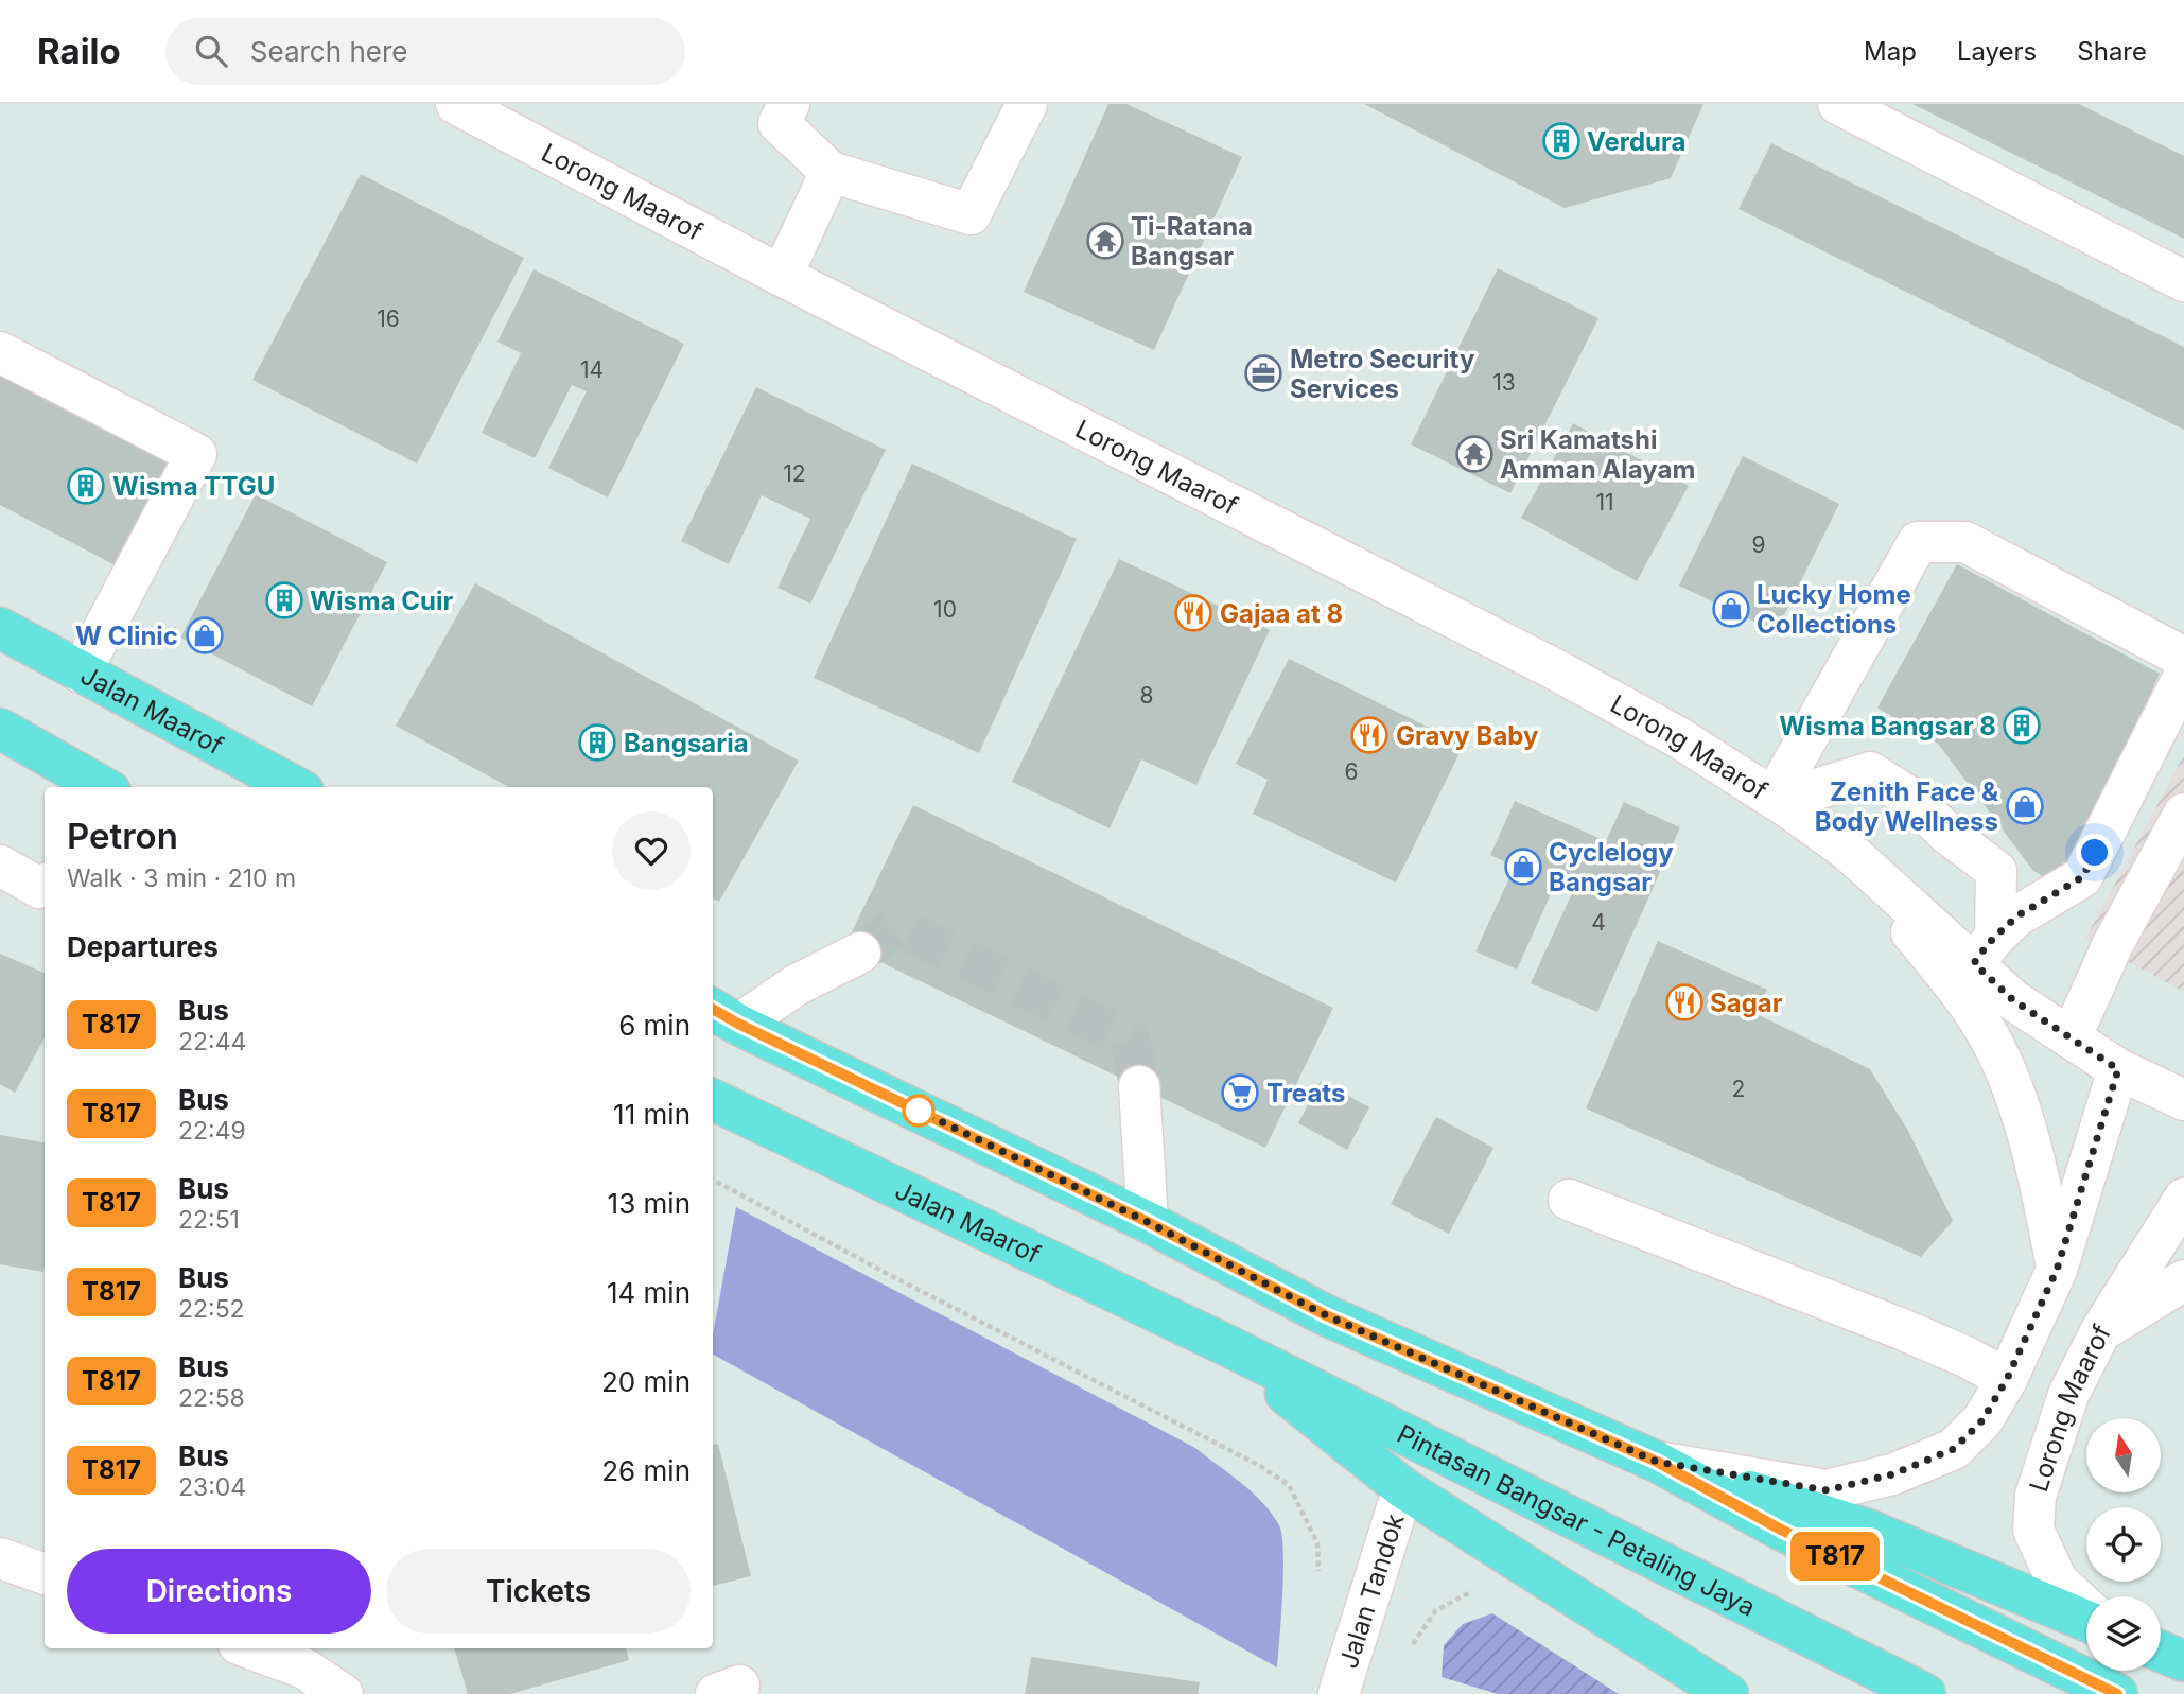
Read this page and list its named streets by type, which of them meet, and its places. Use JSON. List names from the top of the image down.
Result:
{
  "streets": {
    "main road": ["Jalan Maarof", "Pintasan Bangsar - Petaling Jaya"],
    "street": ["Lorong Maarof", "Jalan Tandok"]
  },
  "crossings": [
    ["Jalan Maarof", "Pintasan Bangsar - Petaling Jaya"]
  ],
  "places": {
    "building": [
      "Verdura",
      "Wisma TTGU",
      "Wisma Cuir",
      "Wisma Bangsar 8",
      "Bangsaria"
    ],
    "temple": ["Ti-Ratana Bangsar", "Sri Kamatshi Amman Alayam"],
    "office": ["Metro Security Services"],
    "shop": [
      "Lucky Home Collections",
      "W Clinic",
      "Zenith Face & Body Wellness",
      "Cyclelogy Bangsar"
    ],
    "restaurant": ["Gajaa at 8", "Gravy Baby", "Sagar"],
    "supermarket": ["Treats"]
  },
  "lines": ["bus line T817"],
  "house_numbers": [
    "16",
    "14",
    "13",
    "12",
    "11",
    "9",
    "10",
    "8",
    "6",
    "4",
    "2"
  ],
  "north": "top",
  "page": {
    "header": "Railo",
    "search": "Search here",
    "nav": ["Map", "Layers", "Share"],
    "on_map": "T817",
    "heading": [
      ["Petron", "Walk · 3 min · 210 m"],
      "Departures"
    ],
    "list": [
      {
        "mark": "T817",
        "name": "Bus",
        "note": "22:44",
        "value": "6 min"
      },
      {
        "mark": "T817",
        "name": "Bus",
        "note": "22:49",
        "value": "11 min"
      },
      {
        "mark": "T817",
        "name": "Bus",
        "note": "22:51",
        "value": "13 min"
      },
      {
        "mark": "T817",
        "name": "Bus",
        "note": "22:52",
        "value": "14 min"
      },
      {
        "mark": "T817",
        "name": "Bus",
        "note": "22:58",
        "value": "20 min"
      },
      {
        "mark": "T817",
        "name": "Bus",
        "note": "23:04",
        "value": "26 min"
      }
    ],
    "buttons": ["Directions", "Tickets"]
  }
}
